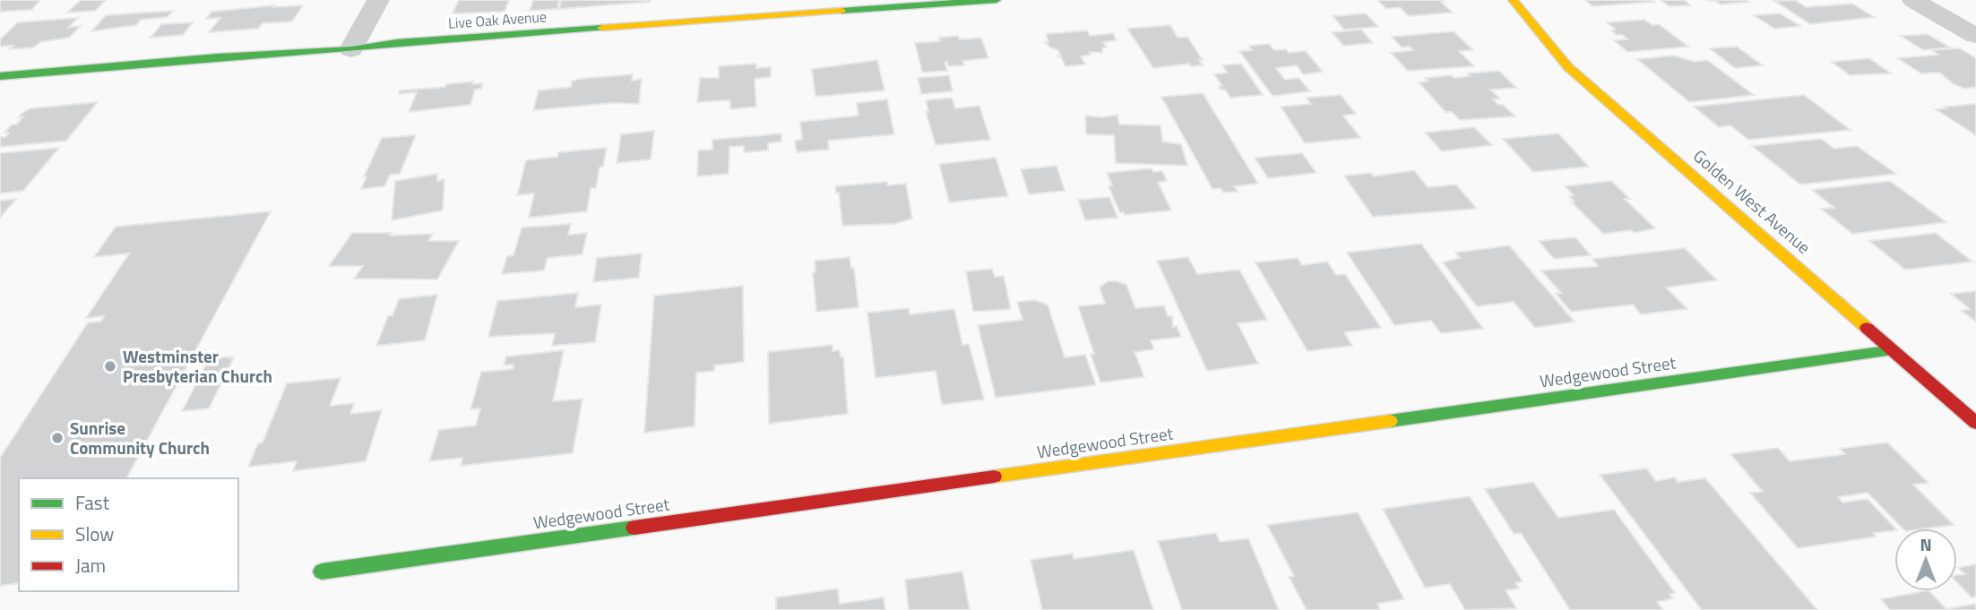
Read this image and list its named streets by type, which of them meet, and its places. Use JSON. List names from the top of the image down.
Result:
{
  "streets": {
    "street": ["Live Oak Avenue", "Golden West Avenue", "Wedgewood Street"]
  },
  "crossings": [
    ["Golden West Avenue", "Wedgewood Street"]
  ],
  "places": ["Westminster Presbyterian Church", "Sunrise Community Church"],
  "legend": ["Fast", "Slow", "Jam"],
  "north": "top"
}
